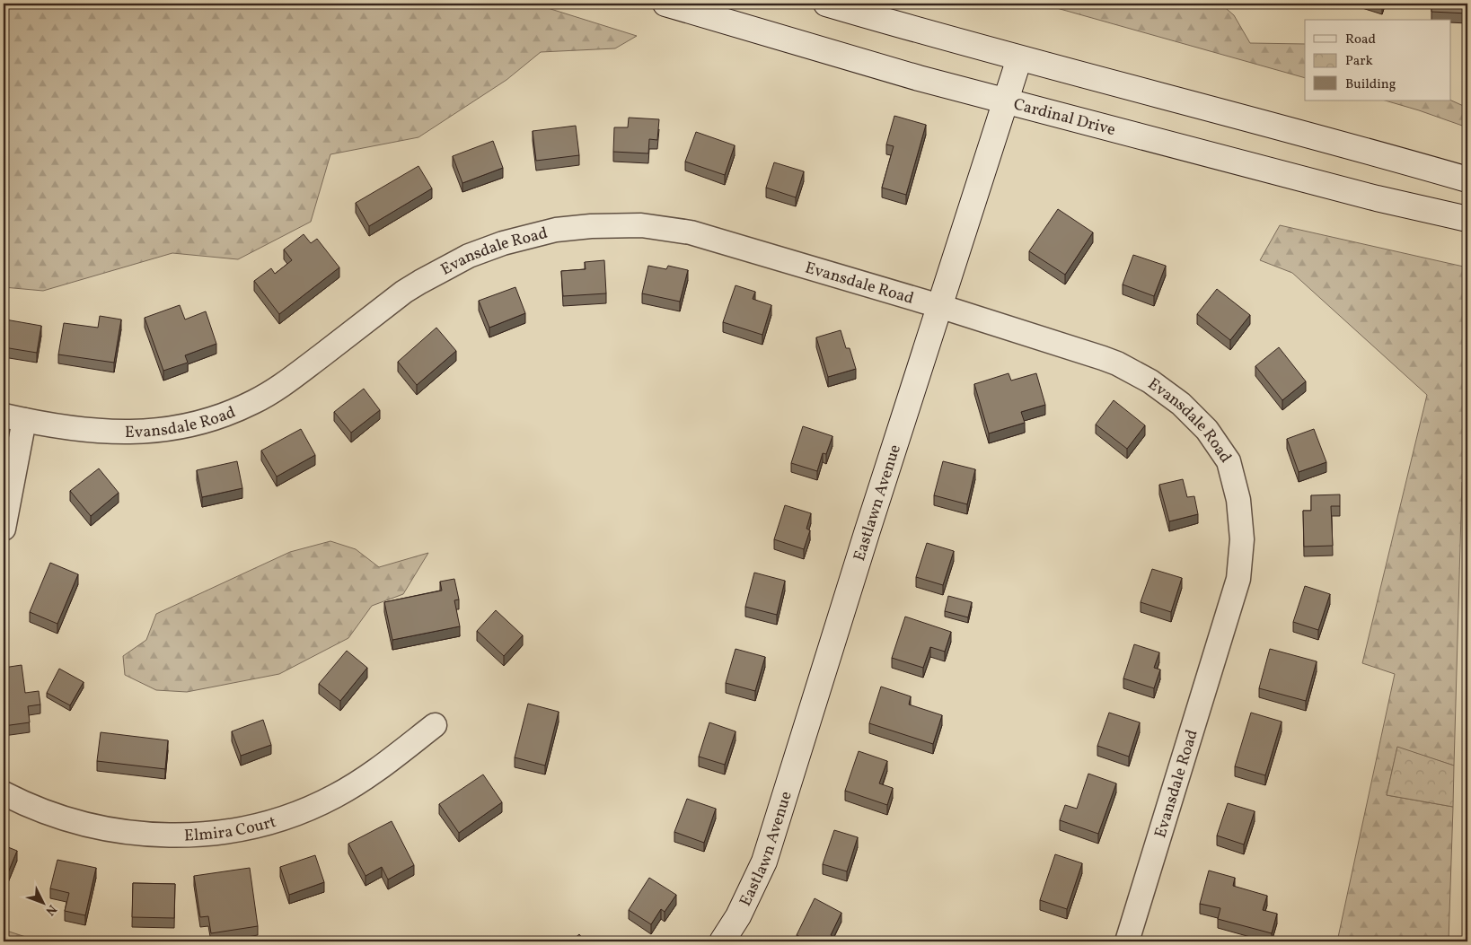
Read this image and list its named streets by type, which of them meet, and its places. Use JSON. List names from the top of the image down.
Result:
{
  "streets": {
    "main road": ["Cardinal Drive", "Eastlawn Avenue"],
    "street": ["Evansdale Road", "Elmira Court"]
  },
  "crossings": [
    ["Cardinal Drive", "Eastlawn Avenue"],
    ["Evansdale Road", "Eastlawn Avenue"]
  ],
  "legend": ["Road", "Park", "Building"],
  "north": "bottom right"
}
